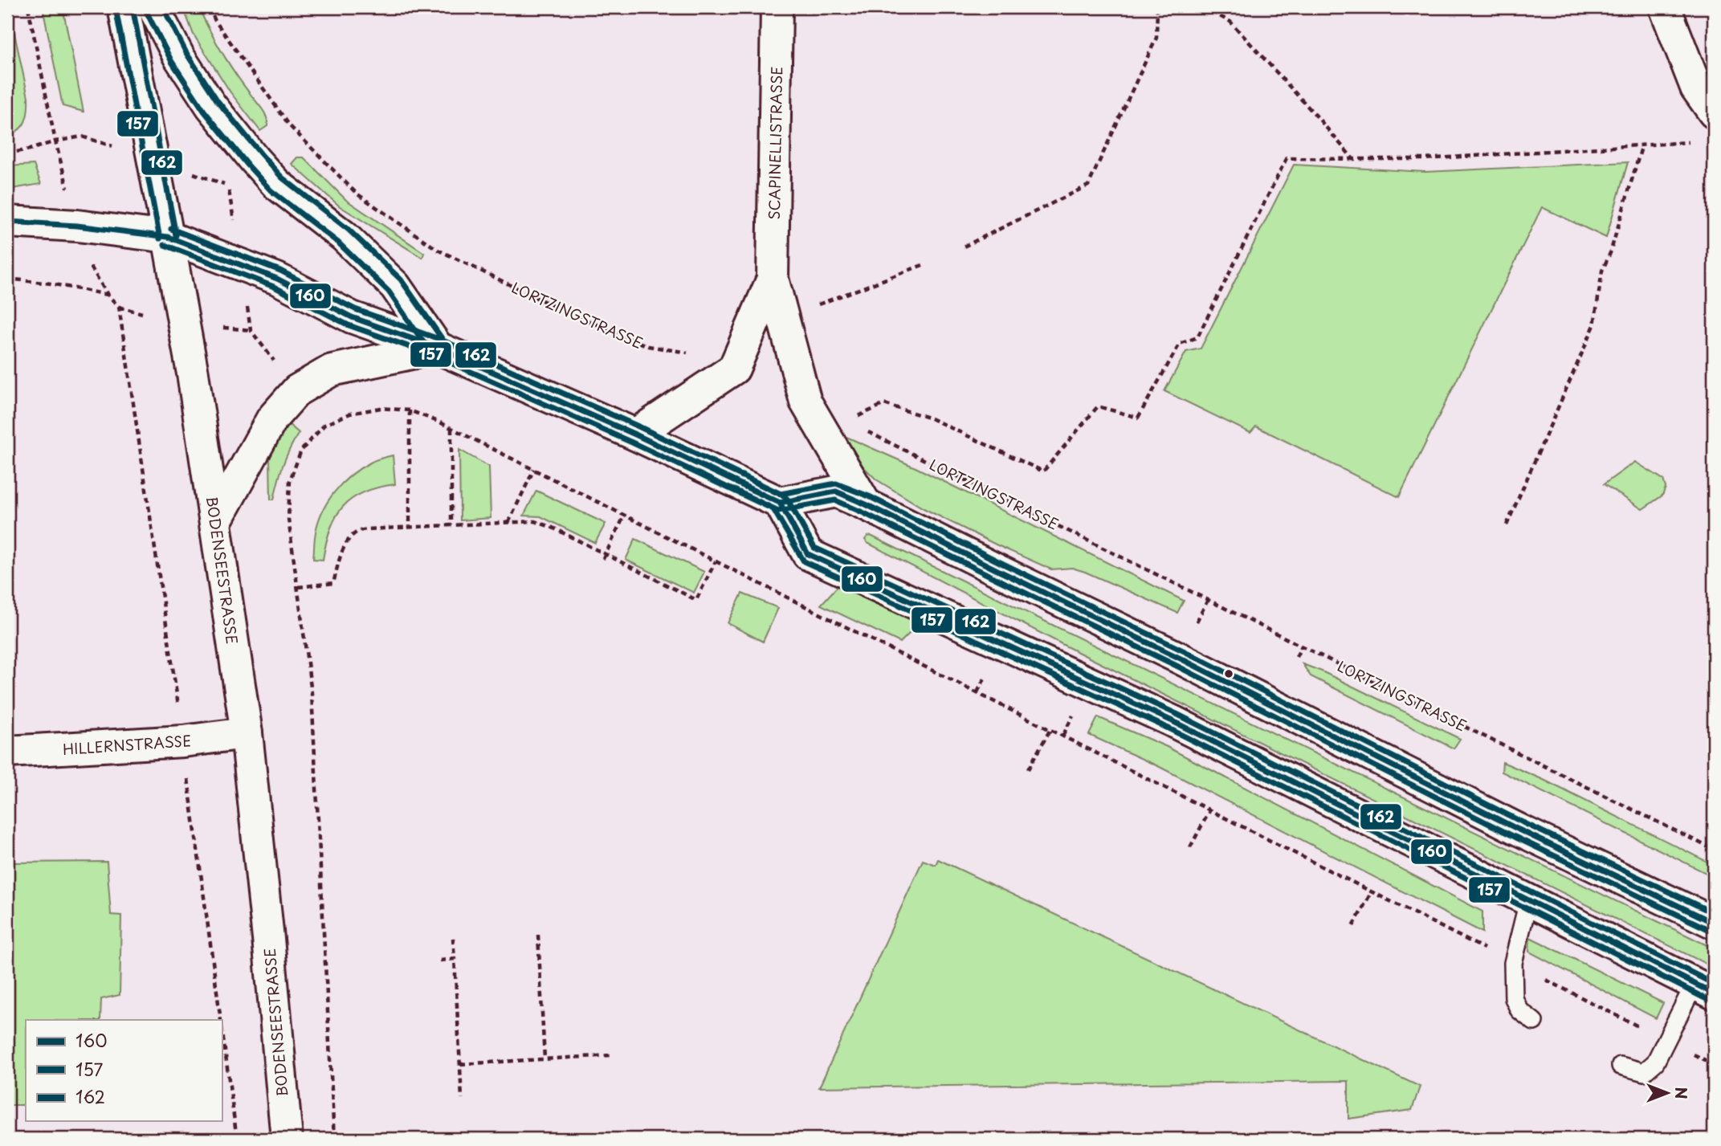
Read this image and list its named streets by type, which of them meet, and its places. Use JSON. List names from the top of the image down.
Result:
{
  "streets": {
    "main road": ["SCAPINELLISTRASSE", "BODENSEESTRASSE", "HILLERNSTRASSE"],
    "path": ["LORTZINGSTRASSE"]
  },
  "crossings": [
    ["SCAPINELLISTRASSE", "LORTZINGSTRASSE"],
    ["BODENSEESTRASSE", "HILLERNSTRASSE"]
  ],
  "lines": ["transit line 162", "transit line 157", "transit line 160"],
  "legend": ["160", "157", "162"],
  "north": "right"
}
